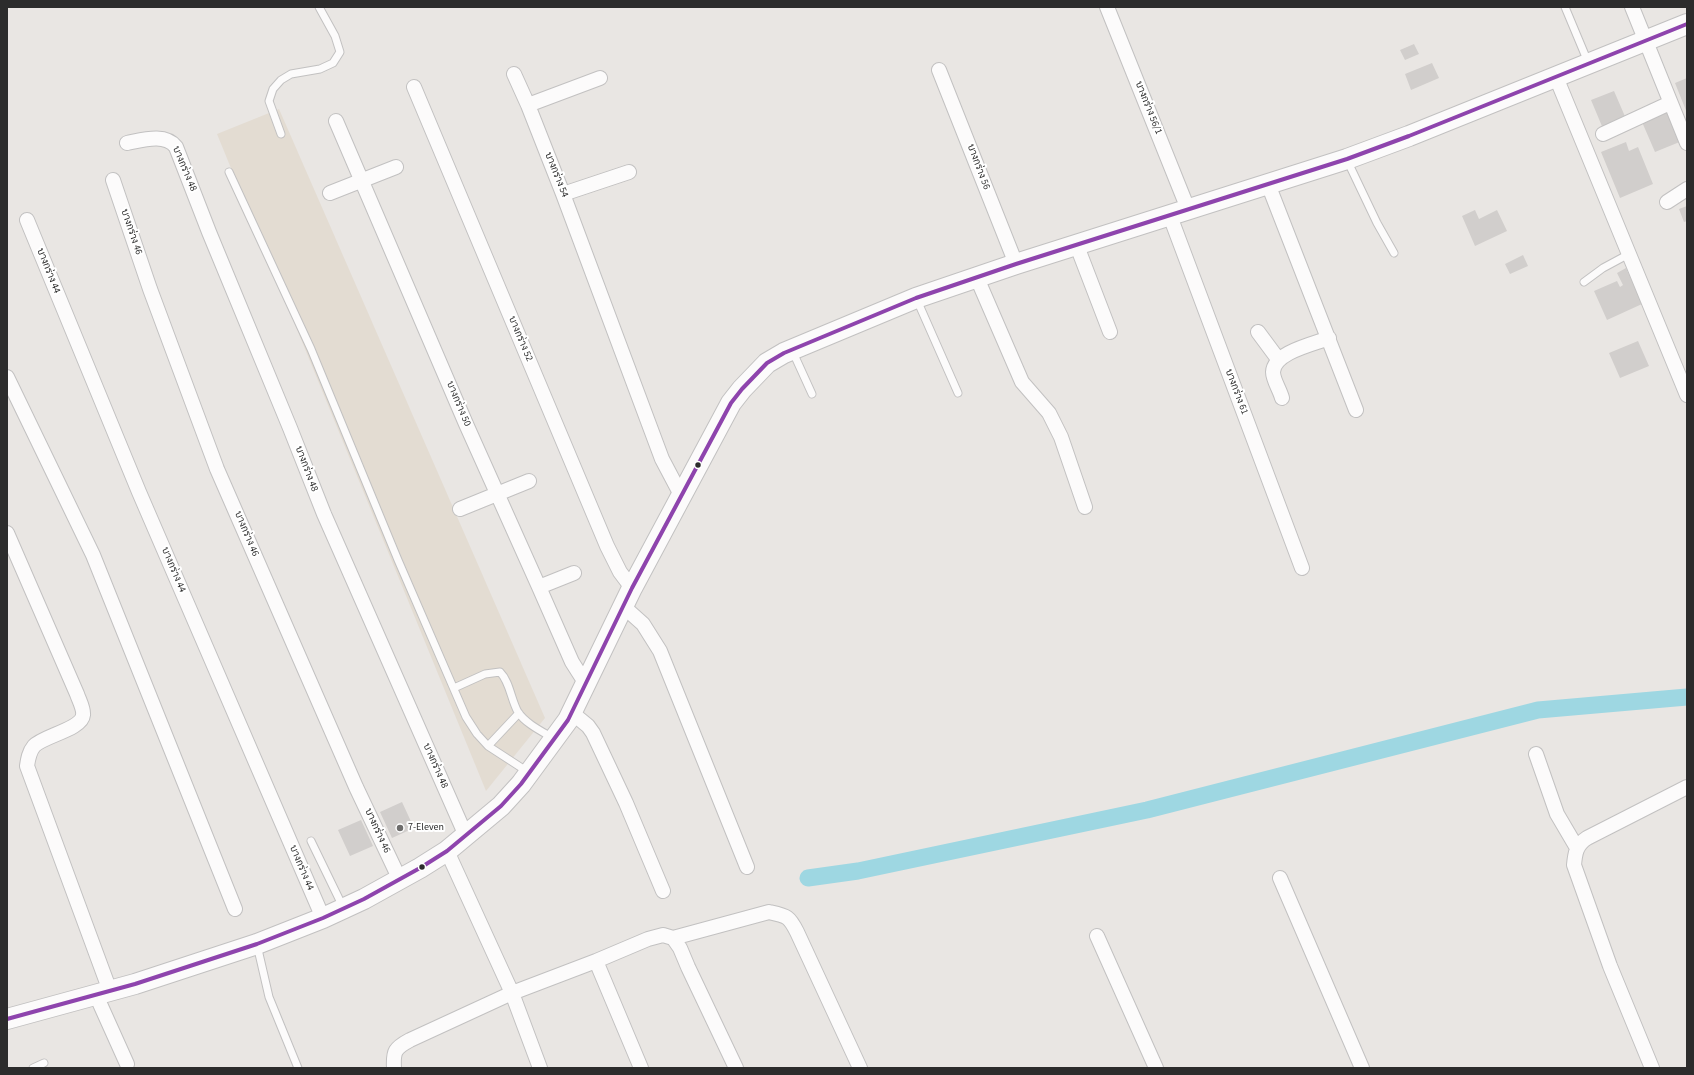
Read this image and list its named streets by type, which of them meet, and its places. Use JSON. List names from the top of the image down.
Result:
{
  "streets": {
    "street": [
      "บางกร่าง 56/1",
      "บางกร่าง 56",
      "บางกร่าง 48",
      "บางกร่าง 54",
      "บางกร่าง 46",
      "บางกร่าง 44",
      "บางกร่าง 52",
      "บางกร่าง 61",
      "บางกร่าง 50"
    ]
  },
  "crossings": [
    ["บางกร่าง 56/1", "บางกร่าง 61"]
  ],
  "places": ["7-Eleven"]
}
